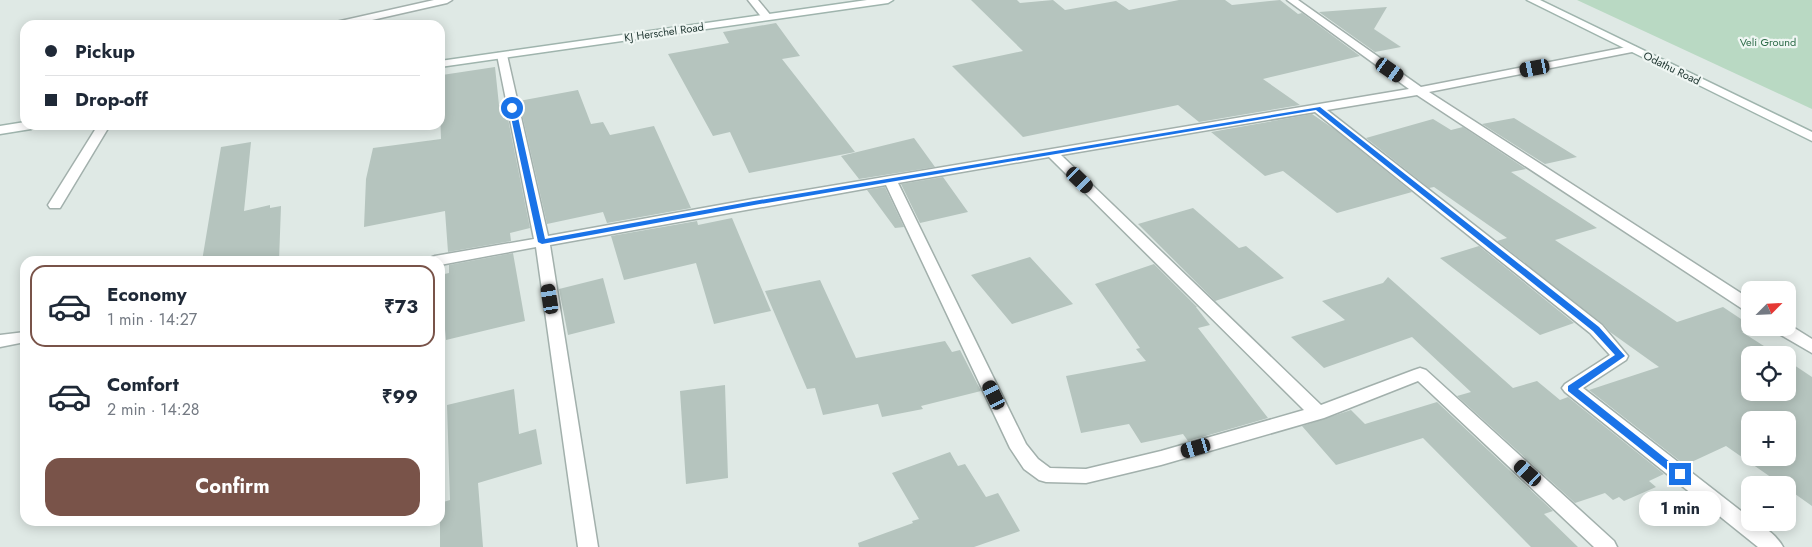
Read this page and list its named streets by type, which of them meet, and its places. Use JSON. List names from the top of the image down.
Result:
{
  "streets": {
    "street": ["KJ Herschel Road", "Odathu Road"]
  },
  "parks": ["Veli Ground"],
  "north": "top right",
  "page": {
    "banner": ["Pickup", "Drop-off"],
    "list": [
      {
        "name": "Economy",
        "note": "1 min · 14:27",
        "value": "₹73"
      },
      {
        "name": "Comfort",
        "note": "2 min · 14:28",
        "value": "₹99"
      }
    ],
    "map_buttons": ["+", "−"],
    "buttons": "Confirm",
    "bubble": "1 min"
  }
}
